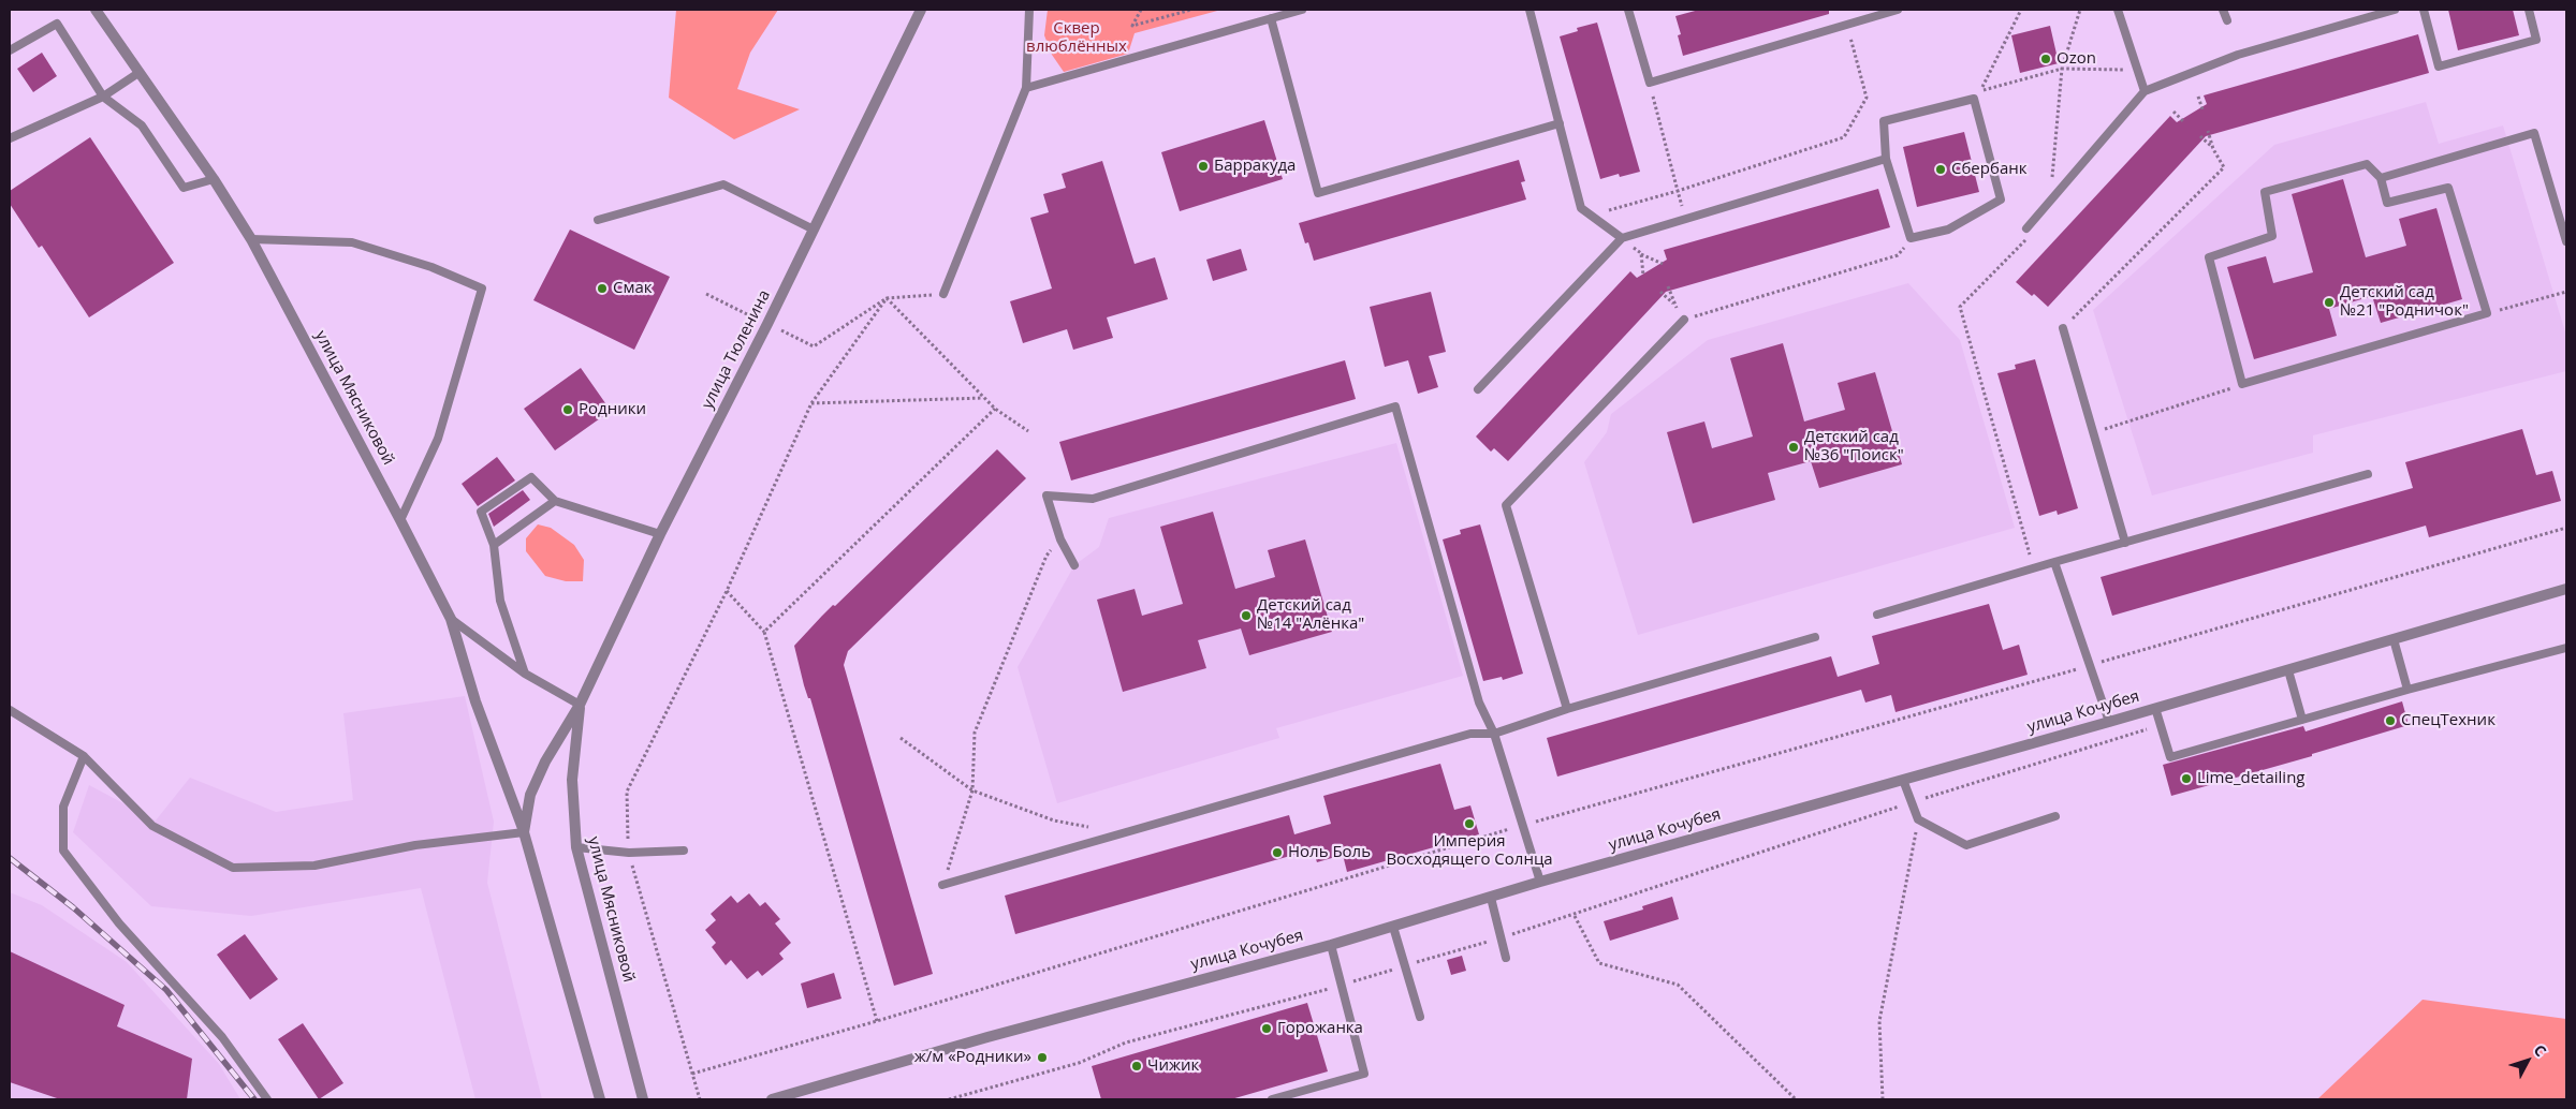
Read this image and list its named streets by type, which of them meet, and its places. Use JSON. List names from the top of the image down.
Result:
{
  "streets": {
    "street": ["улица Тюленина", "улица Мясниковой", "улица Кочубея"]
  },
  "crossings": [
    ["улица Тюленина", "улица Мясниковой"]
  ],
  "parks": ["Сквер влюблённых"],
  "places": [
    "Ozon",
    "Барракуда",
    "Сбербанк",
    "Смак",
    "Детский сад №21 \"Родничок\"",
    "Родники",
    "Детский сад №36 \"Поиск\"",
    "Детский сад №14 \"Алёнка\"",
    "СпецТехник",
    "Lime_detailing",
    "Империя Восходящего Солнца",
    "Ноль Боль",
    "Горожанка",
    "ж/м «Родники»",
    "Чижик"
  ],
  "north": "top right"
}
